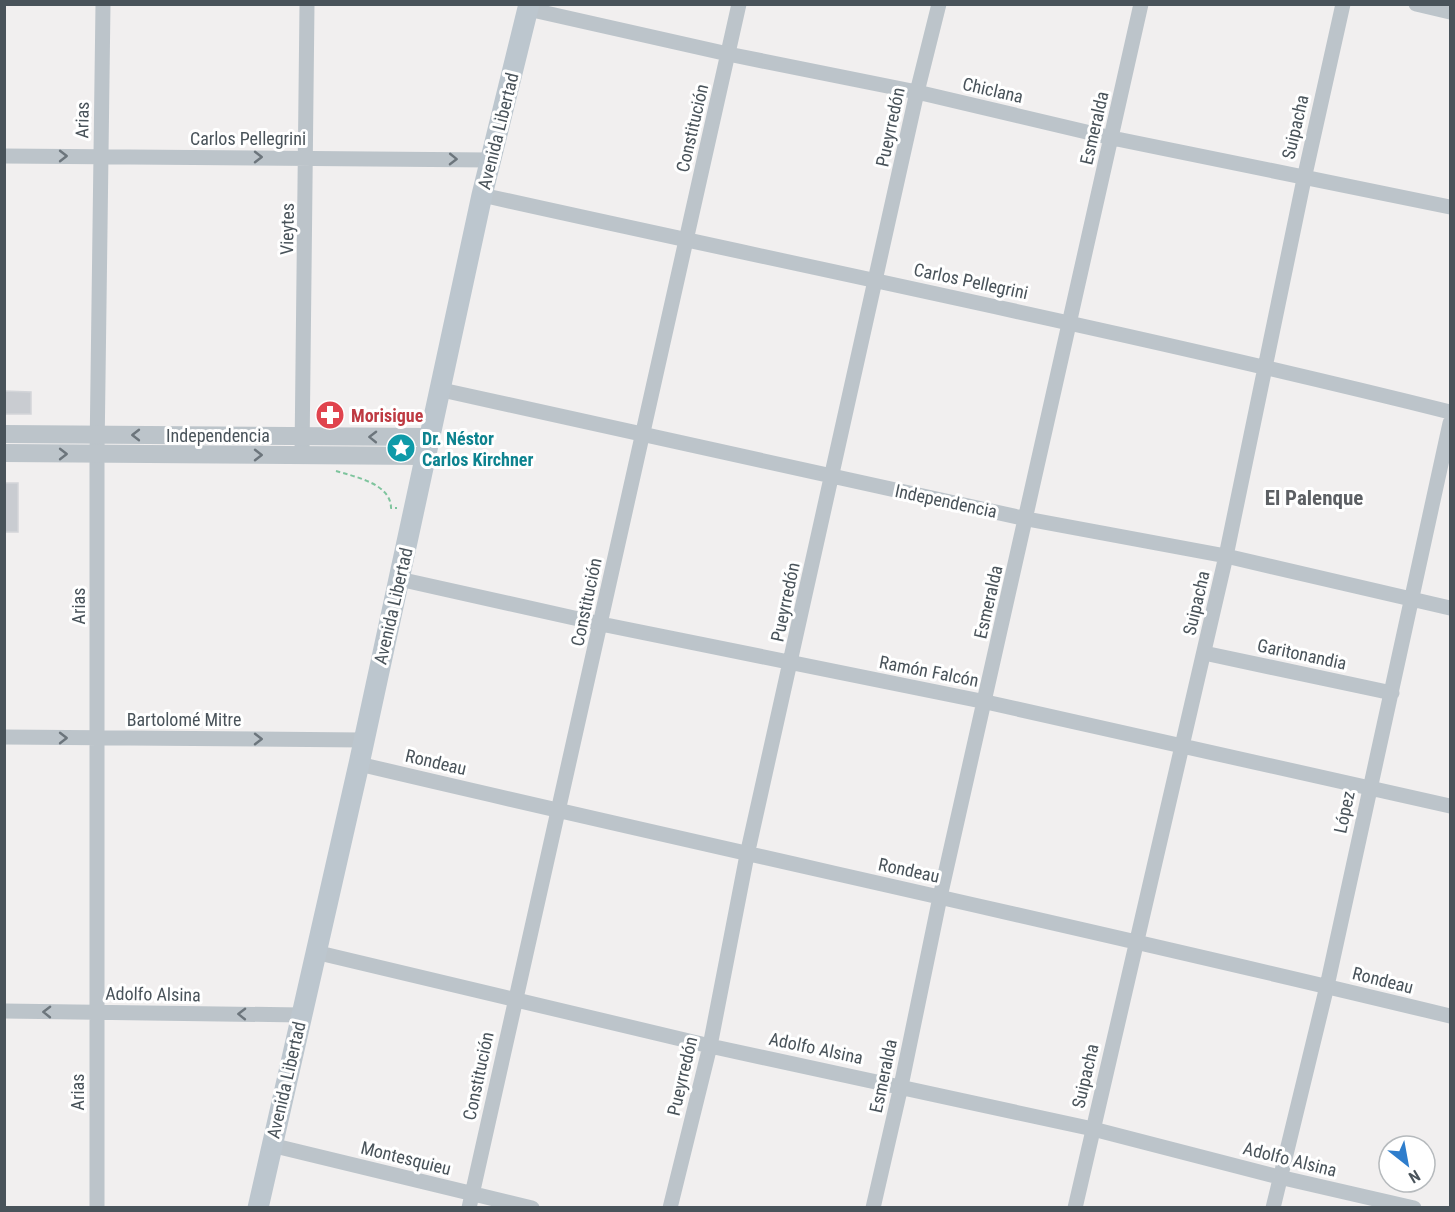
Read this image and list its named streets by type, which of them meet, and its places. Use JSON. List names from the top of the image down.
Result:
{
  "streets": {
    "main road": ["Avenida Libertad"],
    "street": [
      "Chiclana",
      "Arias",
      "Pueyrredón",
      "Suipacha",
      "Constitución",
      "Esmeralda",
      "Carlos Pellegrini",
      "Vieytes",
      "Independencia",
      "Garitonandia",
      "Ramón Falcón",
      "Bartolomé Mitre",
      "Rondeau",
      "López",
      "Adolfo Alsina",
      "Montesquieu"
    ]
  },
  "crossings": [
    ["Chiclana", "Pueyrredón"],
    ["Chiclana", "Suipacha"],
    ["Chiclana", "Constitución"],
    ["Chiclana", "Esmeralda"],
    ["Chiclana", "Avenida Libertad"],
    ["Arias", "Carlos Pellegrini"],
    ["Arias", "Independencia"],
    ["Arias", "Bartolomé Mitre"],
    ["Arias", "Adolfo Alsina"],
    ["Pueyrredón", "Carlos Pellegrini"],
    ["Pueyrredón", "Independencia"],
    ["Pueyrredón", "Ramón Falcón"],
    ["Pueyrredón", "Rondeau"],
    ["Pueyrredón", "Adolfo Alsina"],
    ["Suipacha", "Carlos Pellegrini"],
    ["Suipacha", "Independencia"],
    ["Suipacha", "Garitonandia"],
    ["Suipacha", "Ramón Falcón"],
    ["Suipacha", "Rondeau"],
    ["Suipacha", "Adolfo Alsina"],
    ["Constitución", "Carlos Pellegrini"],
    ["Constitución", "Independencia"],
    ["Constitución", "Ramón Falcón"],
    ["Constitución", "Rondeau"],
    ["Constitución", "Adolfo Alsina"],
    ["Constitución", "Montesquieu"],
    ["Esmeralda", "Carlos Pellegrini"],
    ["Esmeralda", "Independencia"],
    ["Esmeralda", "Ramón Falcón"],
    ["Esmeralda", "Rondeau"],
    ["Esmeralda", "Adolfo Alsina"],
    ["Avenida Libertad", "Carlos Pellegrini"],
    ["Avenida Libertad", "Independencia"],
    ["Avenida Libertad", "Ramón Falcón"],
    ["Avenida Libertad", "Bartolomé Mitre"],
    ["Avenida Libertad", "Rondeau"],
    ["Avenida Libertad", "Adolfo Alsina"],
    ["Avenida Libertad", "Montesquieu"],
    ["Carlos Pellegrini", "Vieytes"],
    ["Vieytes", "Independencia"],
    ["Independencia", "López"],
    ["Garitonandia", "López"],
    ["Ramón Falcón", "López"],
    ["Rondeau", "López"],
    ["López", "Adolfo Alsina"]
  ],
  "one_way": ["Bartolomé Mitre"],
  "districts": ["El Palenque"],
  "places": {
    "pharmacy": ["Morisigue"],
    "place": ["Dr. Néstor Carlos Kirchner"]
  },
  "north": "bottom right"
}
